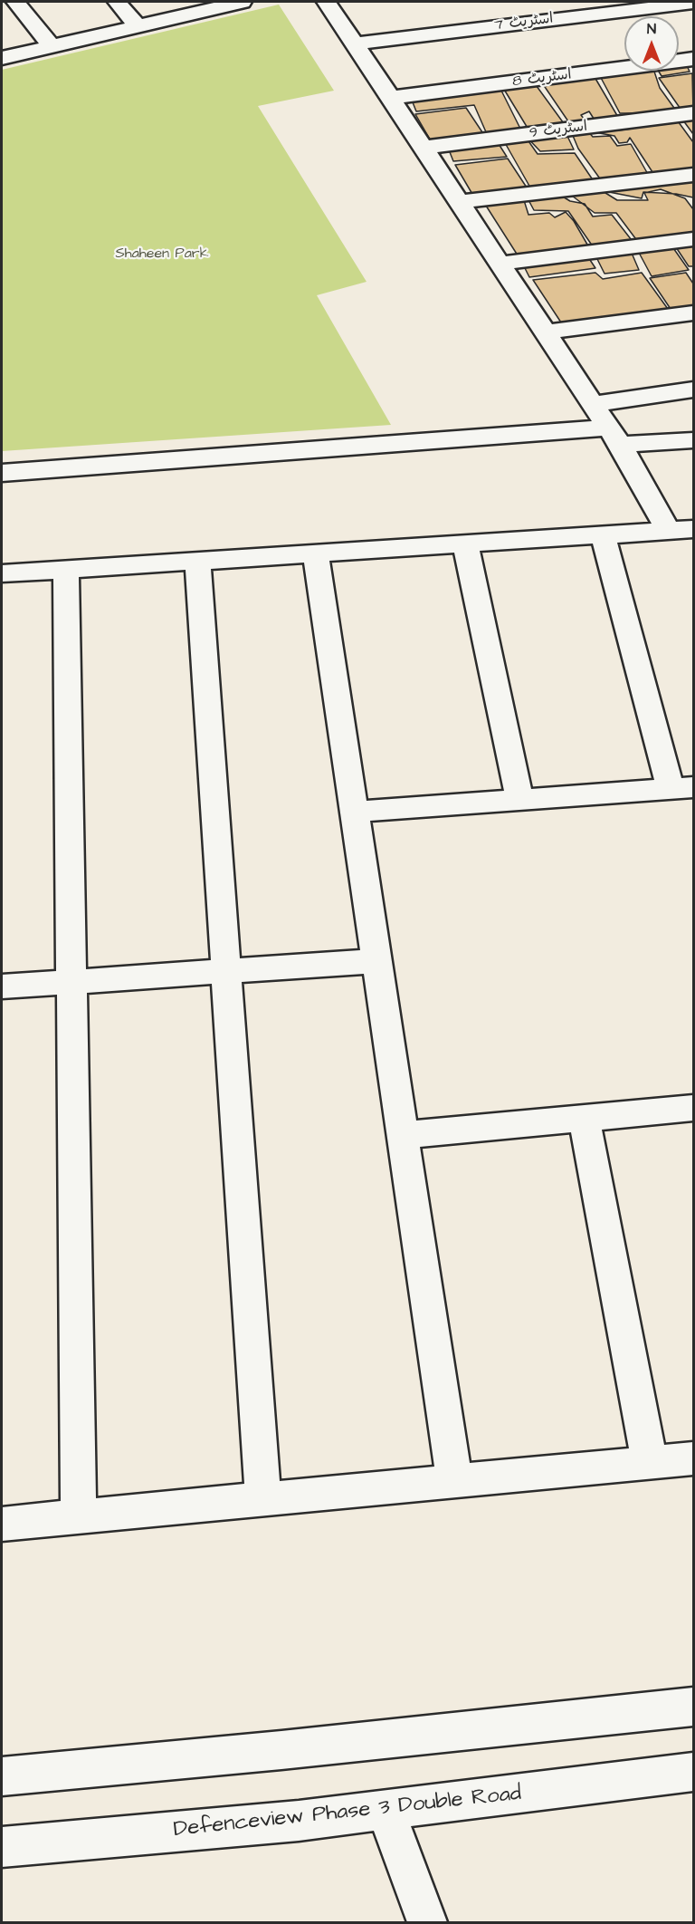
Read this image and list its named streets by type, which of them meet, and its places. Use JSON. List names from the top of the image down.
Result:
{
  "streets": {
    "street": [
      "اسٹریٹ 7",
      "اسٹریٹ 8",
      "اسٹریٹ 9",
      "Defenceview Phase 3 Double Road"
    ]
  },
  "parks": ["Shaheen Park"],
  "north": "top"
}
